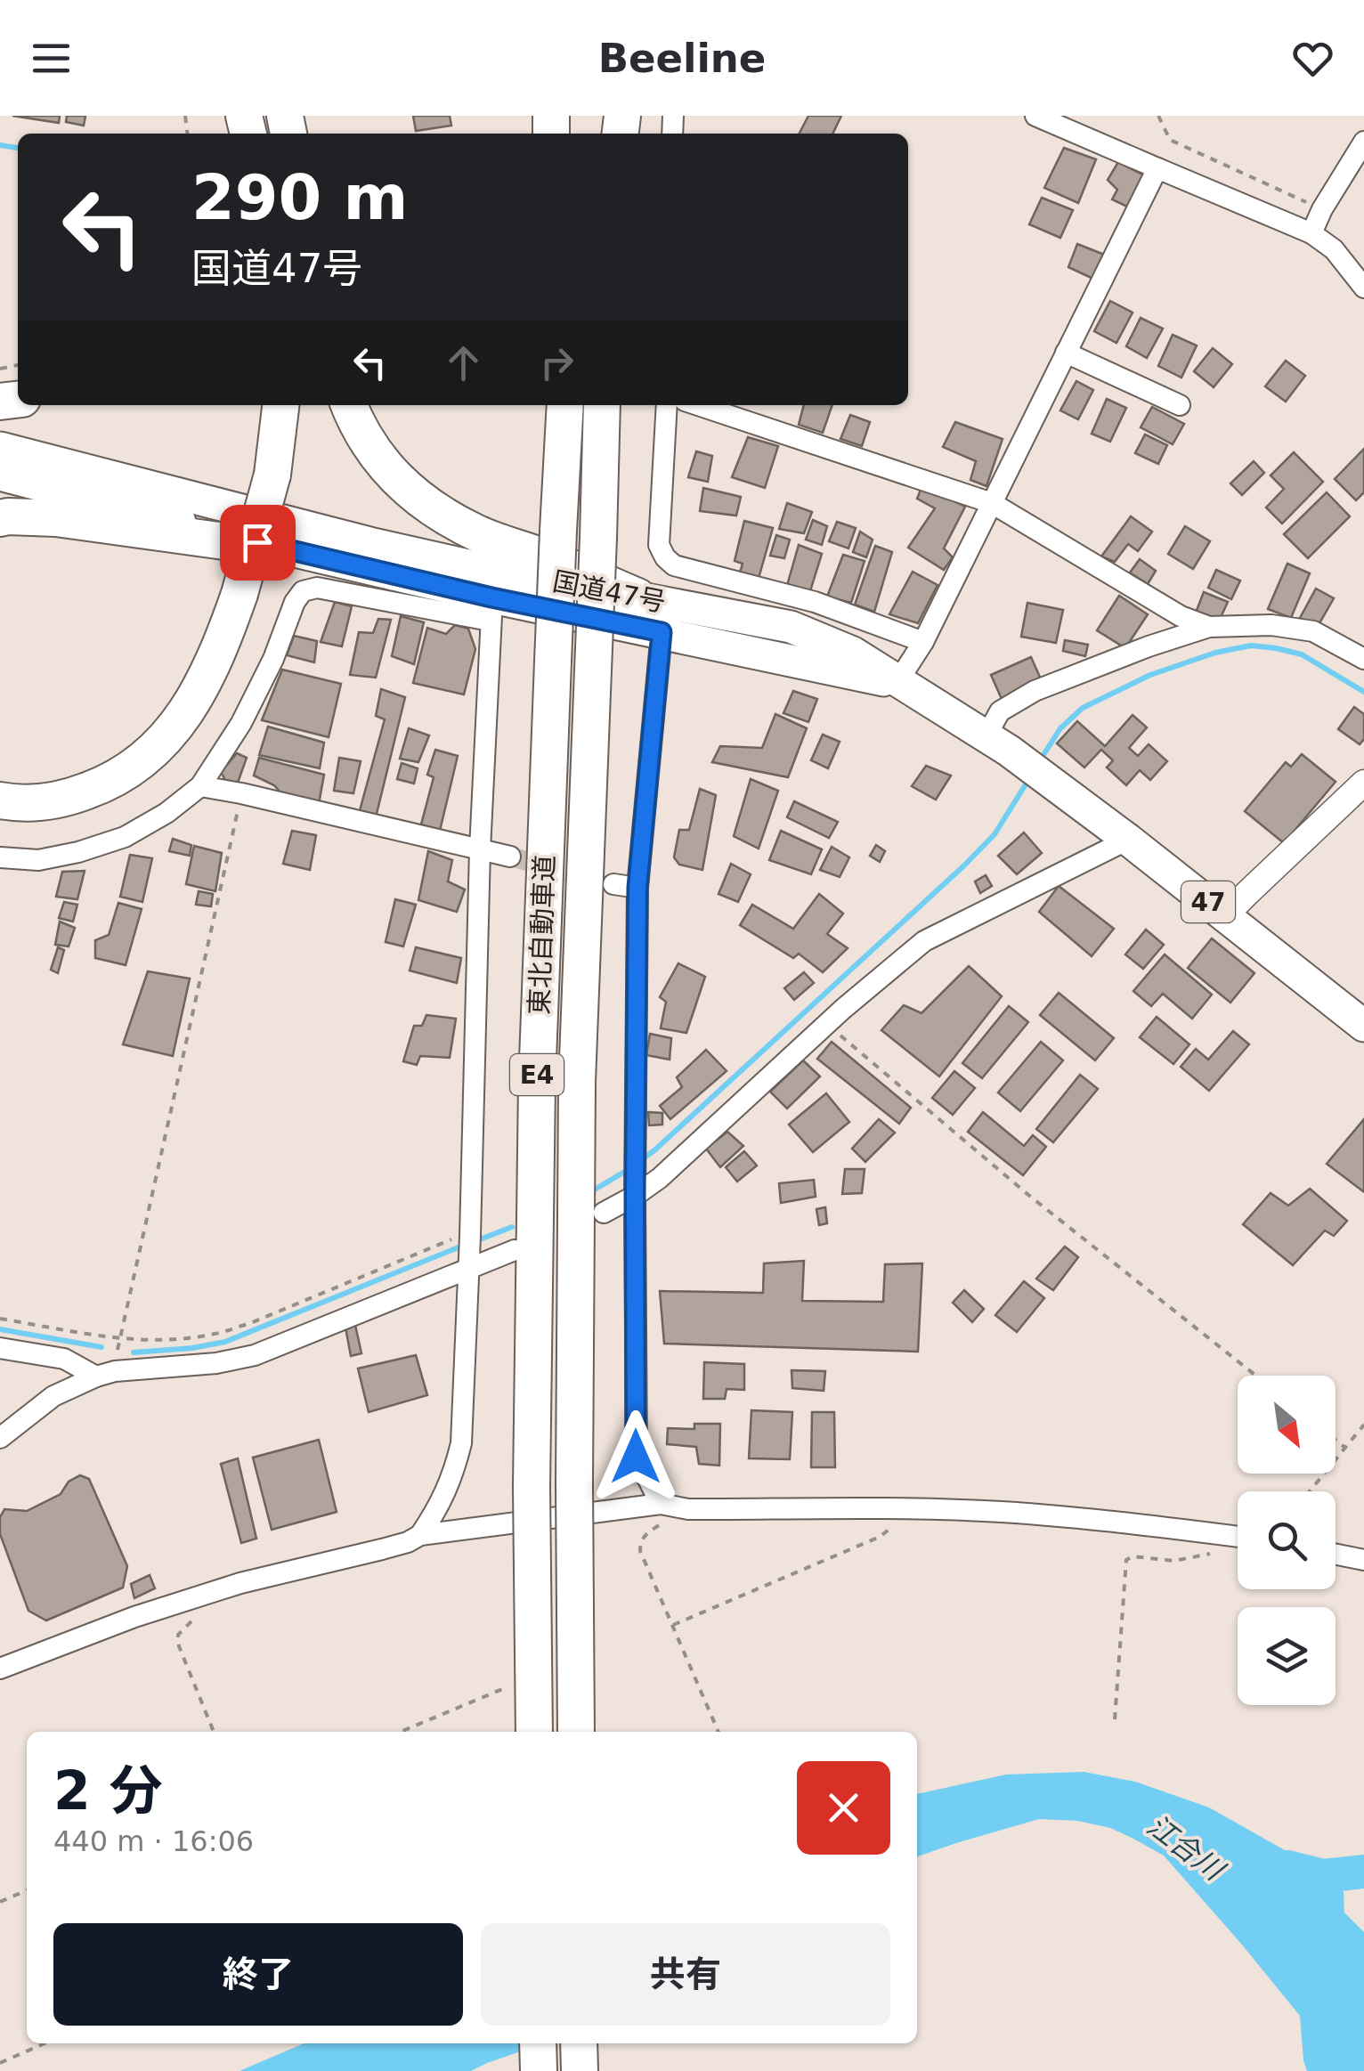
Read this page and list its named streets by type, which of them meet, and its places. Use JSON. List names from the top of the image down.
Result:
{
  "streets": {
    "highway": [
      "国道47号",
      "47",
      "東北自動車道",
      "E4"
    ]
  },
  "water": ["江合川"],
  "north": "bottom right",
  "page": {
    "header": "Beeline",
    "turn": ["290 m", "国道47号"],
    "heading": ["2 分", "440 m · 16:06"],
    "buttons": ["終了", "共有"]
  }
}
